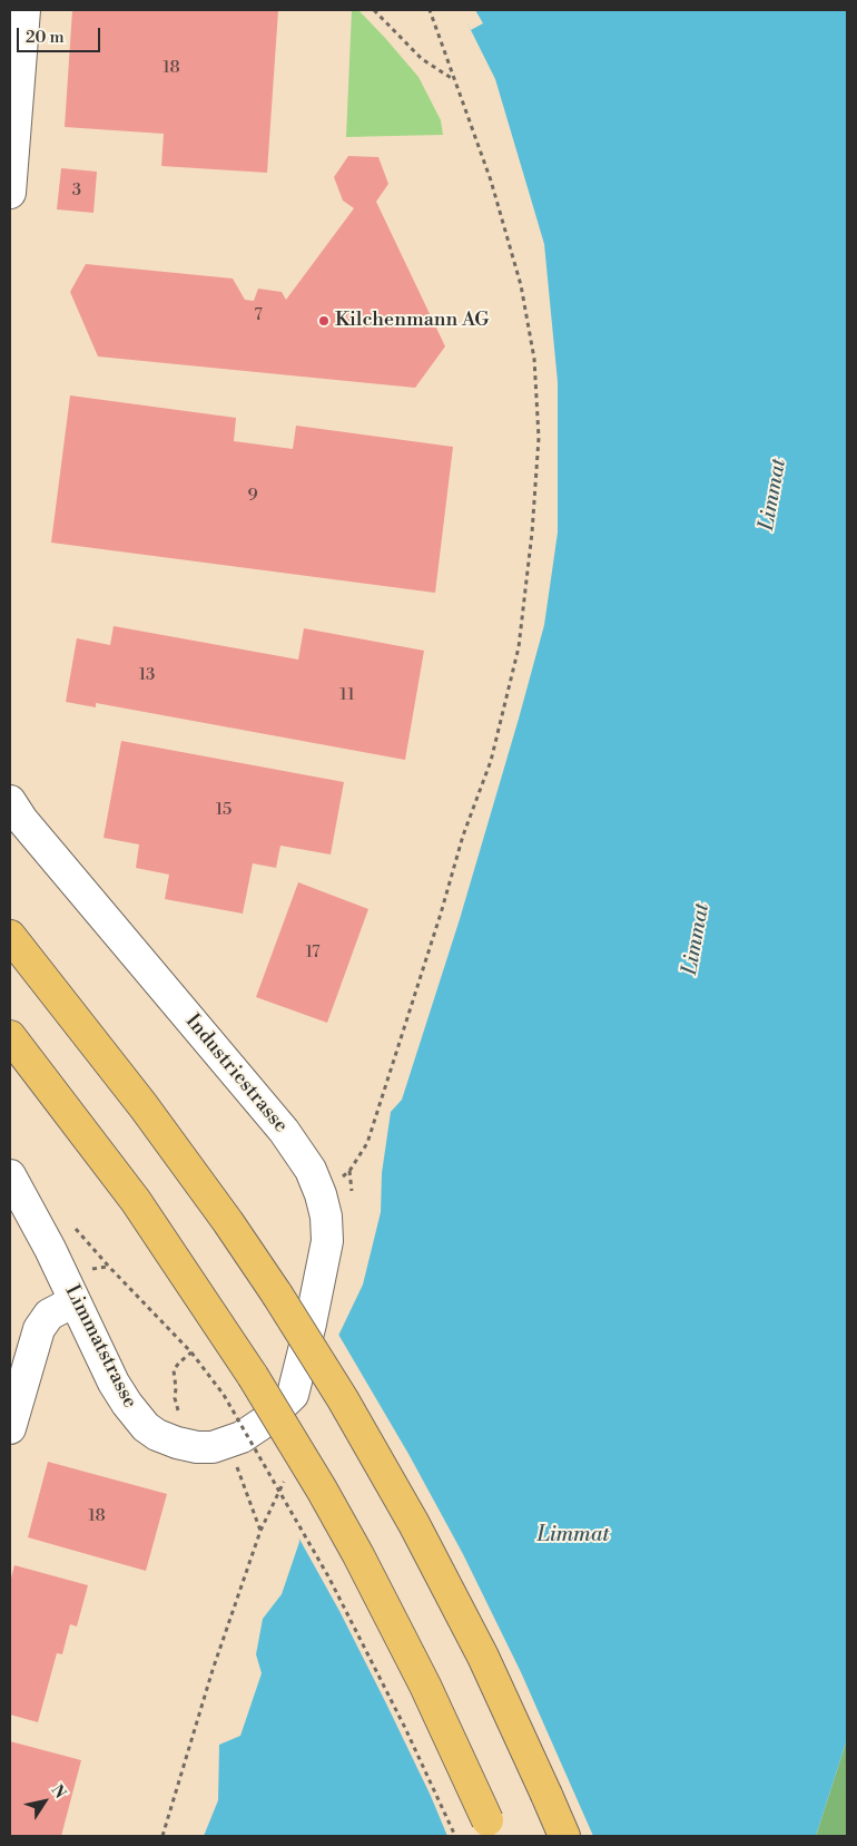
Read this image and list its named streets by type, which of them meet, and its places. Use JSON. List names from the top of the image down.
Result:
{
  "streets": {
    "street": ["Industriestrasse", "Limmatstrasse"]
  },
  "crossings": [
    ["Industriestrasse", "Limmatstrasse"]
  ],
  "water": ["Limmat"],
  "places": ["Kilchenmann AG"],
  "house_numbers": [
    "18",
    "3",
    "7",
    "9",
    "13",
    "11",
    "15",
    "17",
    "18"
  ],
  "scale_bar": "20 m",
  "north": "top right"
}
